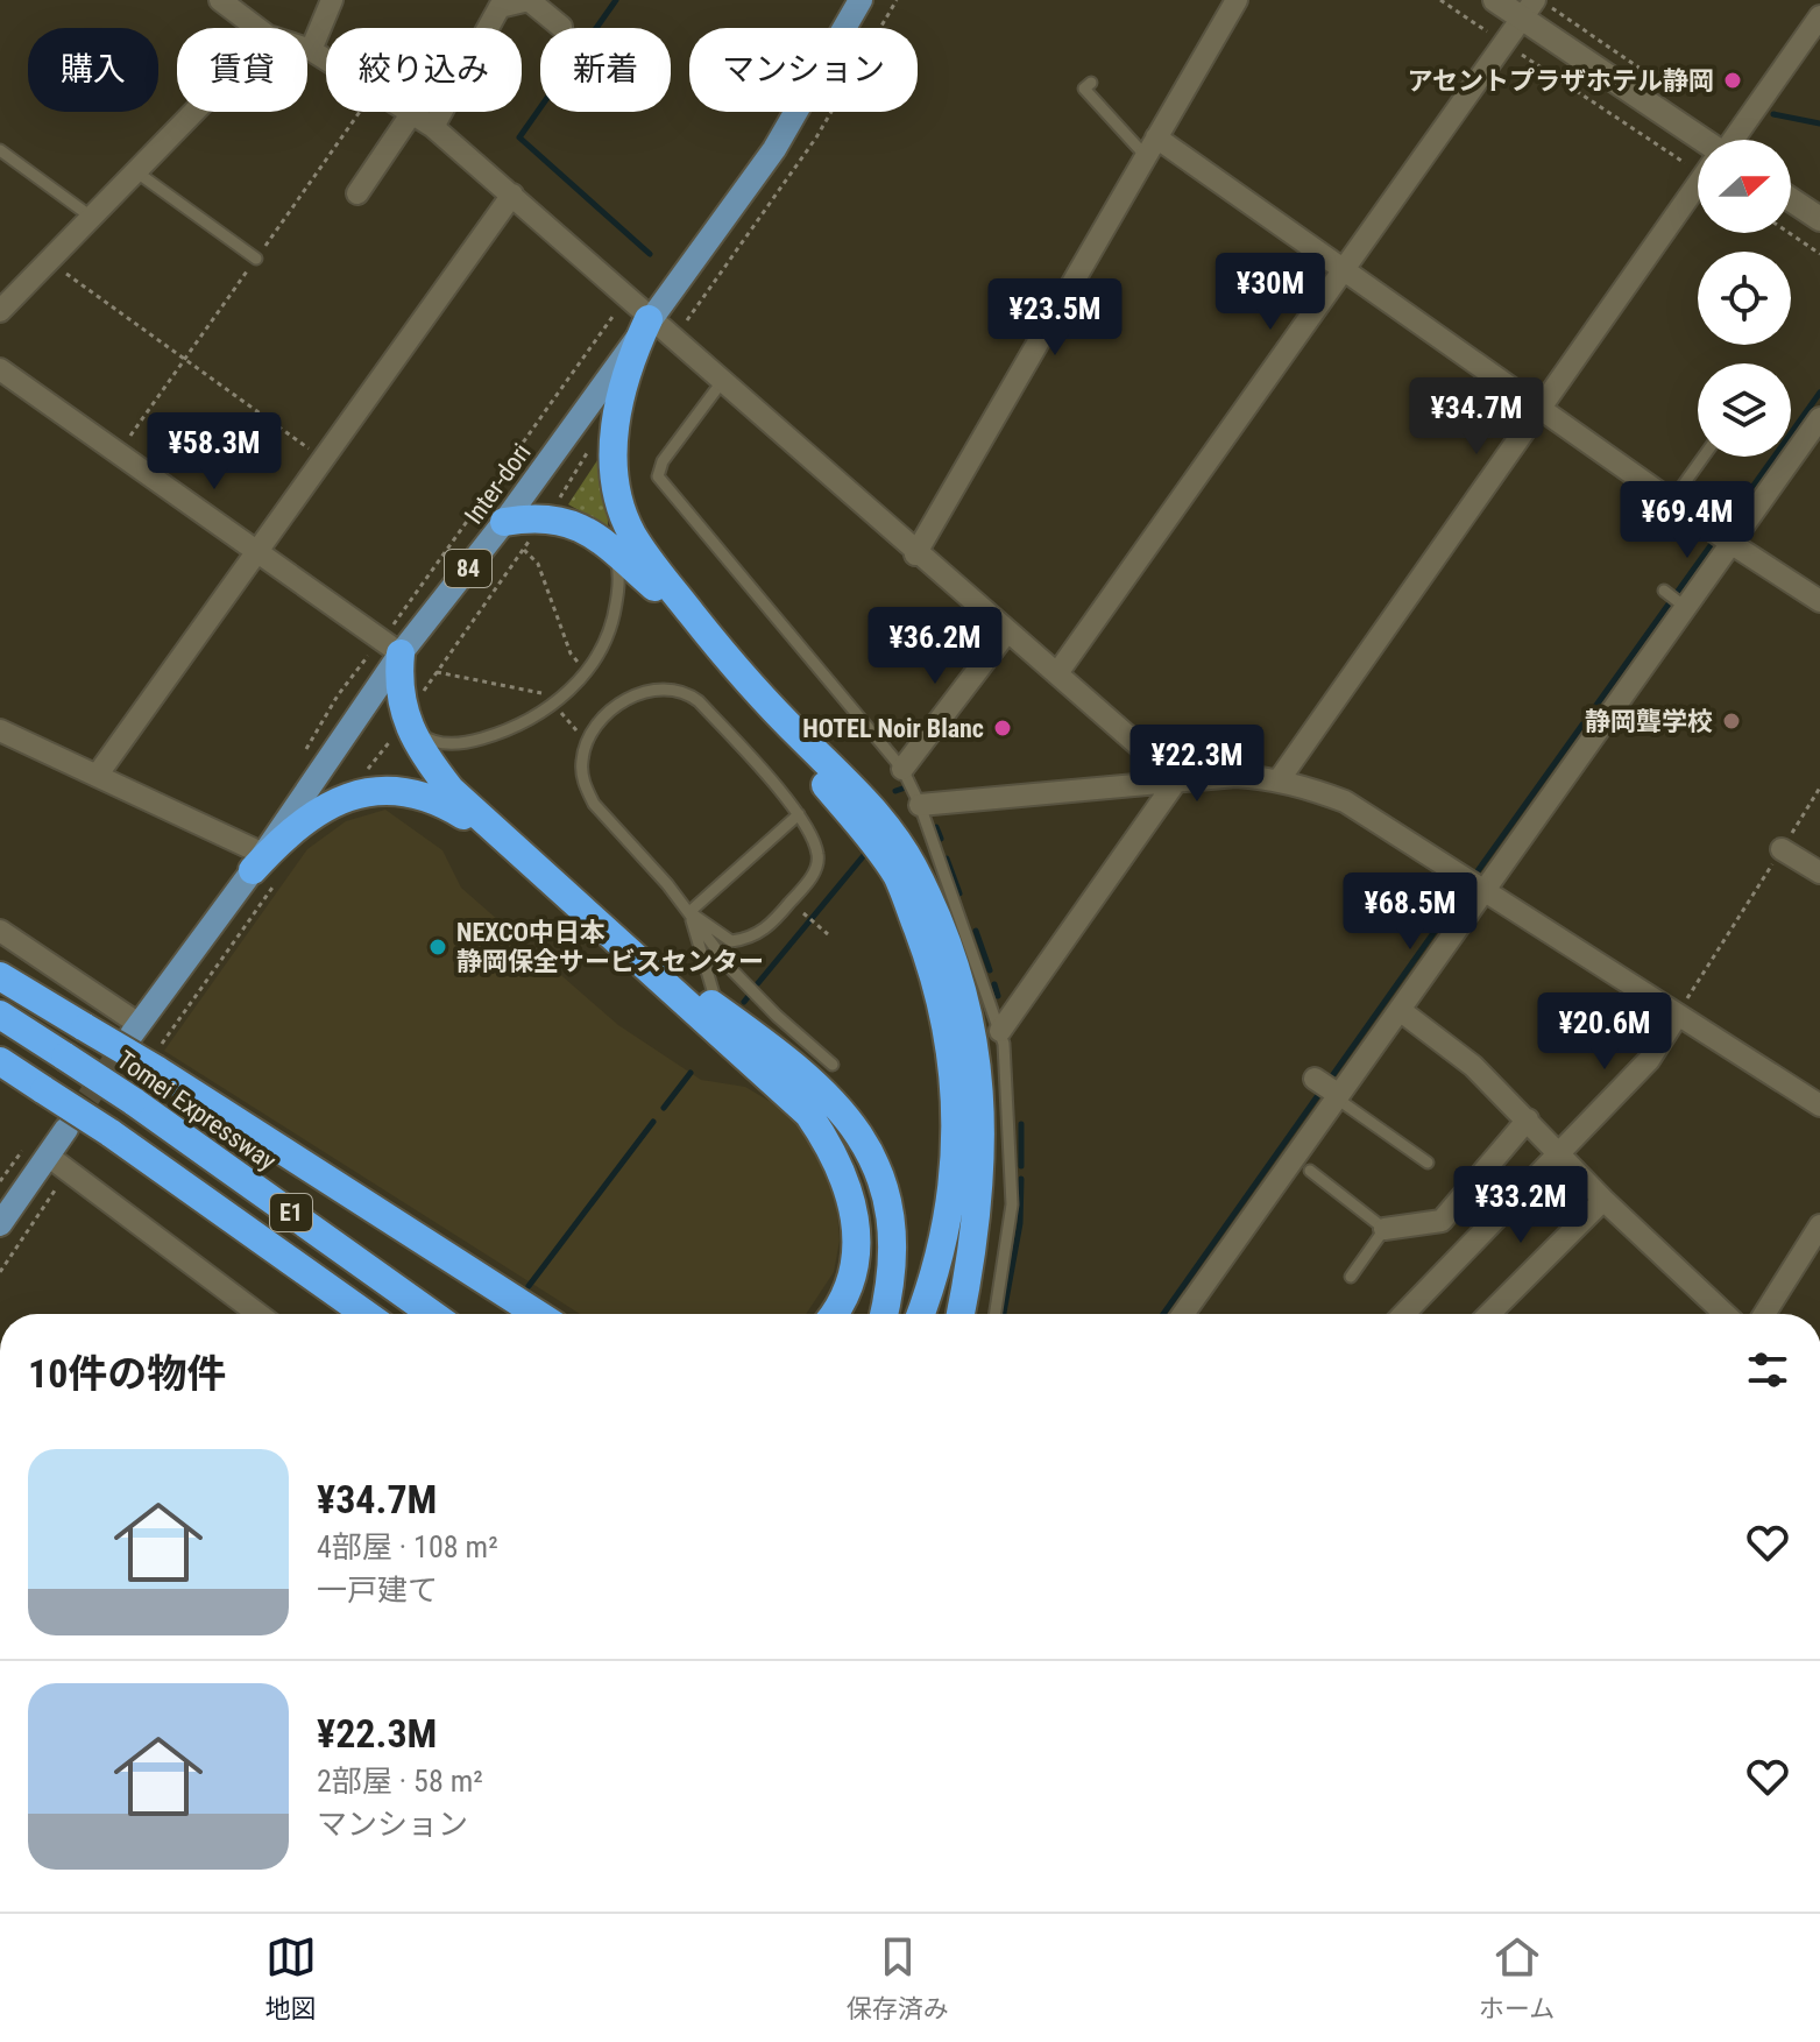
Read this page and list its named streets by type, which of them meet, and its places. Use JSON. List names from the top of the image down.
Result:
{
  "streets": {
    "highway": ["Tomei Expressway", "E1"],
    "main road": ["Inter-dori", "84"]
  },
  "places": [
    "アセントプラザホテル静岡",
    "静岡聾学校",
    "HOTEL Noir Blanc",
    "NEXCO中日本 静岡保全サービスセンター"
  ],
  "north": "right",
  "page": {
    "chip": [
      "購入",
      "賃貸",
      "絞り込み",
      "新着",
      "マンション"
    ],
    "price": [
      "¥30M",
      "¥23.5M",
      "¥34.7M",
      "¥58.3M",
      "¥69.4M",
      "¥36.2M",
      "¥22.3M",
      "¥68.5M",
      "¥20.6M",
      "¥33.2M"
    ],
    "heading": "10件の物件",
    "list": [
      {
        "name": "¥34.7M",
        "note": "4部屋 · 108 m² · 一戸建て"
      },
      {
        "name": "¥22.3M",
        "note": "2部屋 · 58 m² · マンション"
      }
    ],
    "tabs": ["地図", "保存済み", "ホーム"]
  }
}
